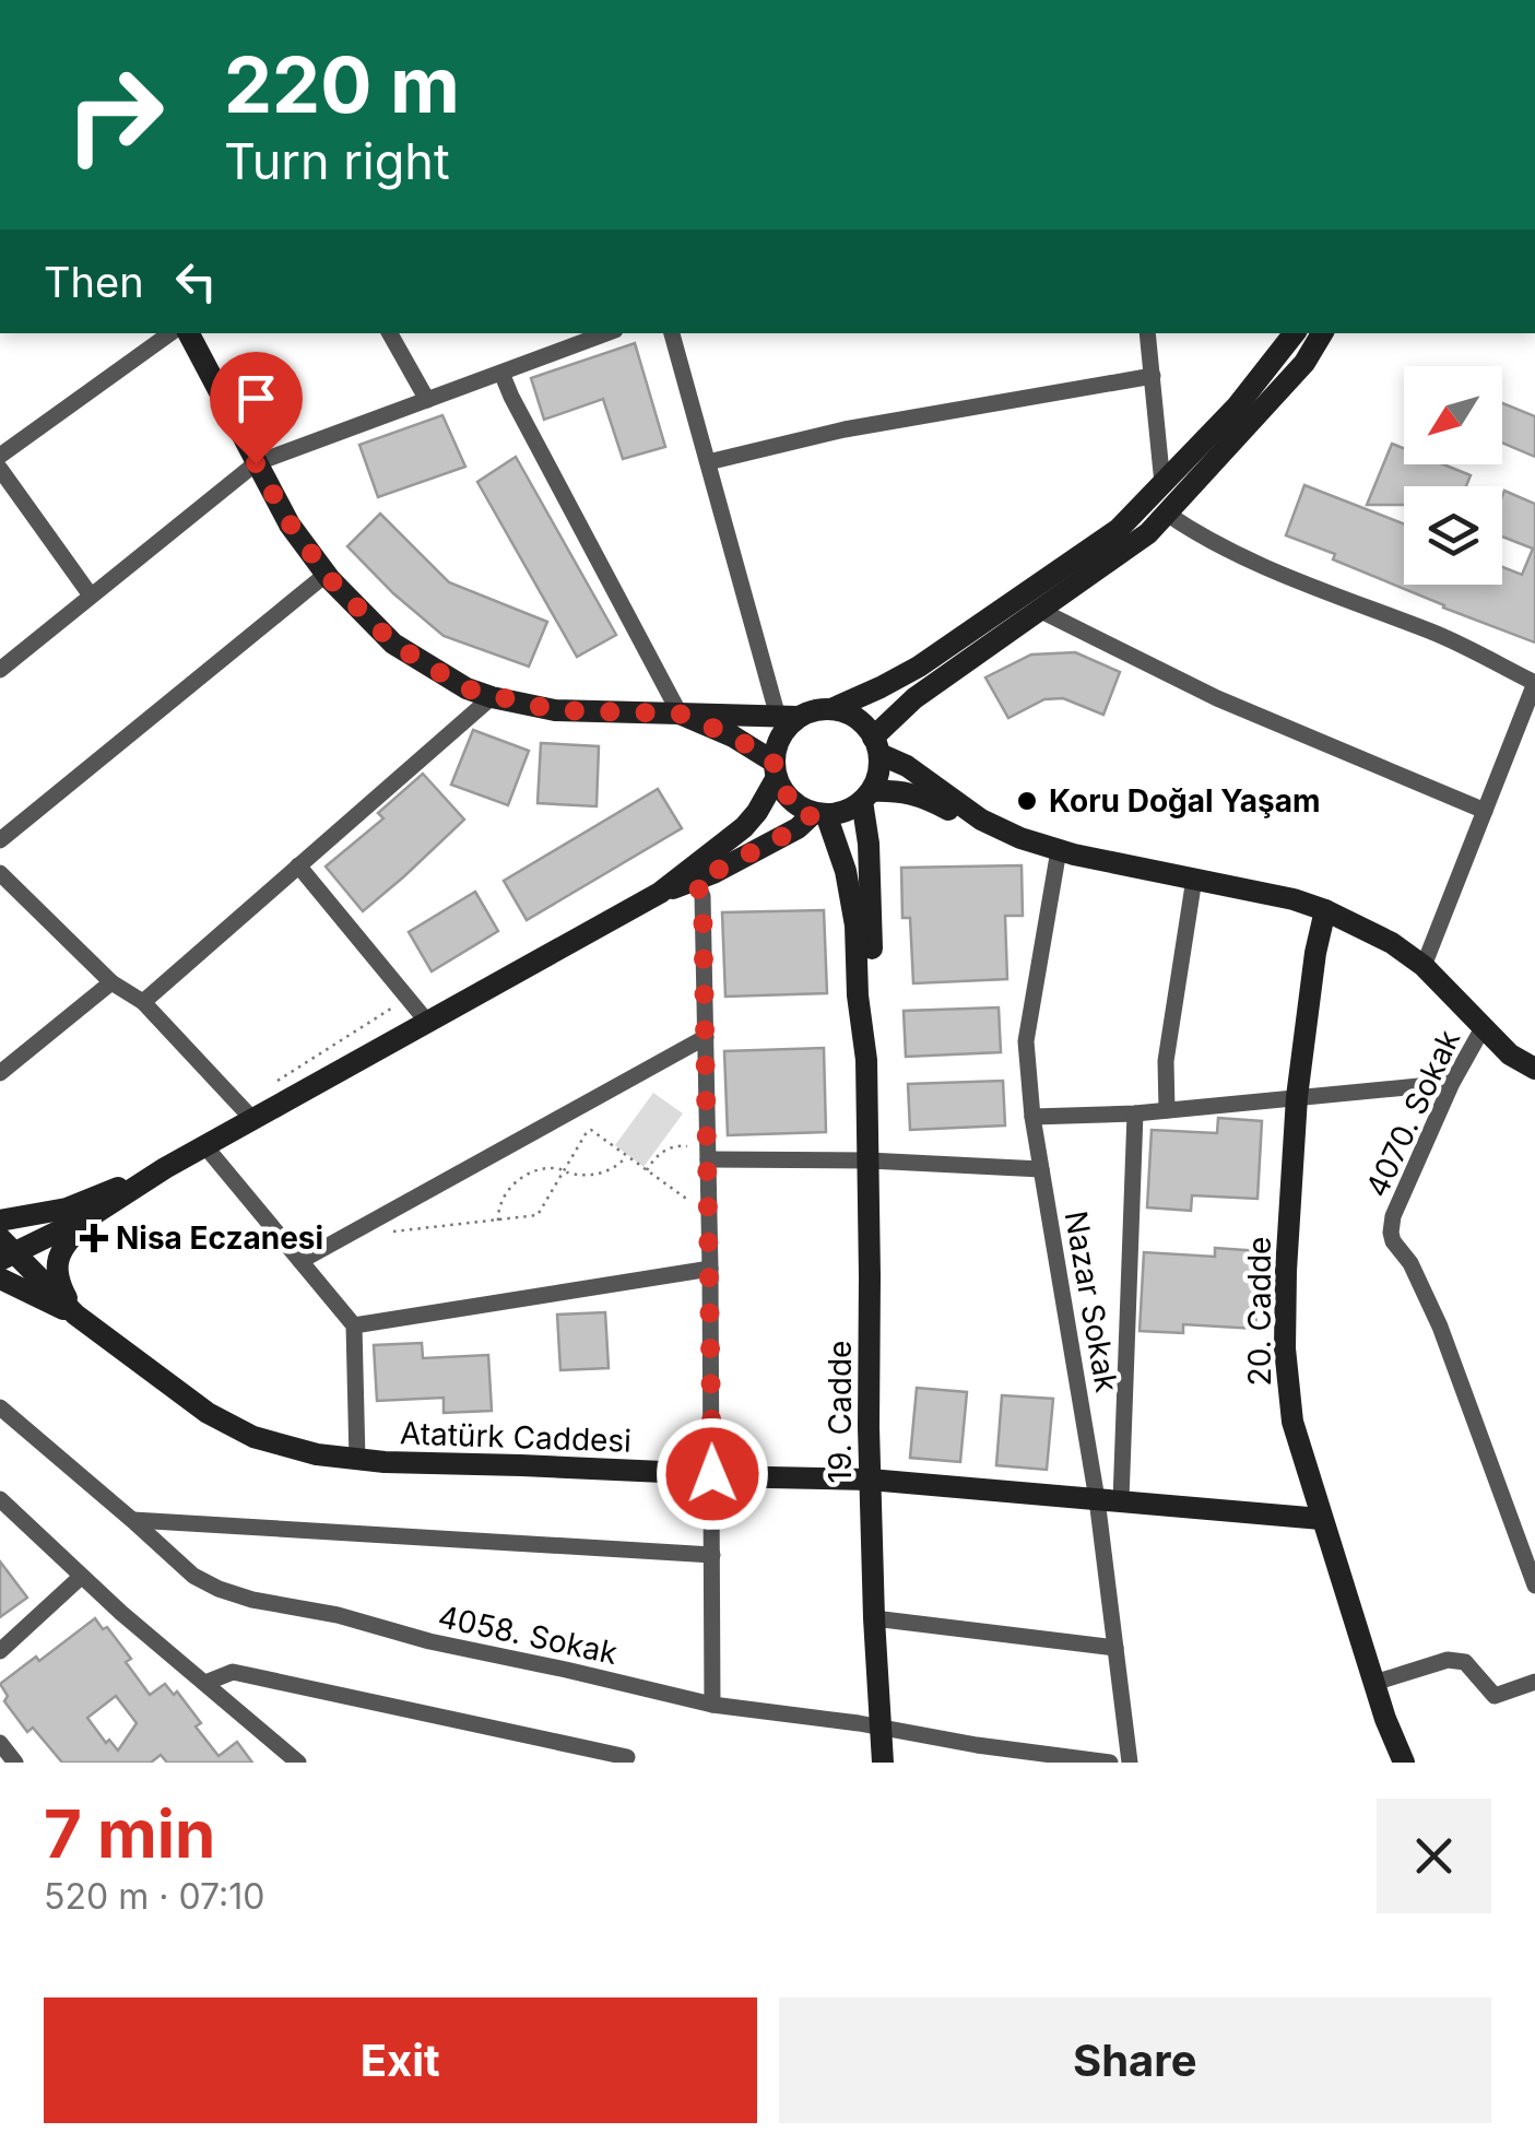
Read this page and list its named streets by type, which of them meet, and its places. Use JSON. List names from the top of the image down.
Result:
{
  "streets": {
    "street": [
      "4070. Sokak",
      "Nazar Sokak",
      "20. Cadde",
      "19. Cadde",
      "Atatürk Caddesi",
      "4058. Sokak"
    ]
  },
  "crossings": [
    ["Nazar Sokak", "Atatürk Caddesi"],
    ["20. Cadde", "Atatürk Caddesi"],
    ["19. Cadde", "Atatürk Caddesi"],
    ["19. Cadde", "4058. Sokak"]
  ],
  "places": {
    "other": ["Koru Doğal Yaşam"],
    "health": ["Nisa Eczanesi"]
  },
  "north": "bottom left",
  "page": {
    "turn": ["220 m", "Turn right"],
    "then": "Then",
    "heading": ["7 min", "520 m · 07:10"],
    "buttons": ["Exit", "Share"]
  }
}
